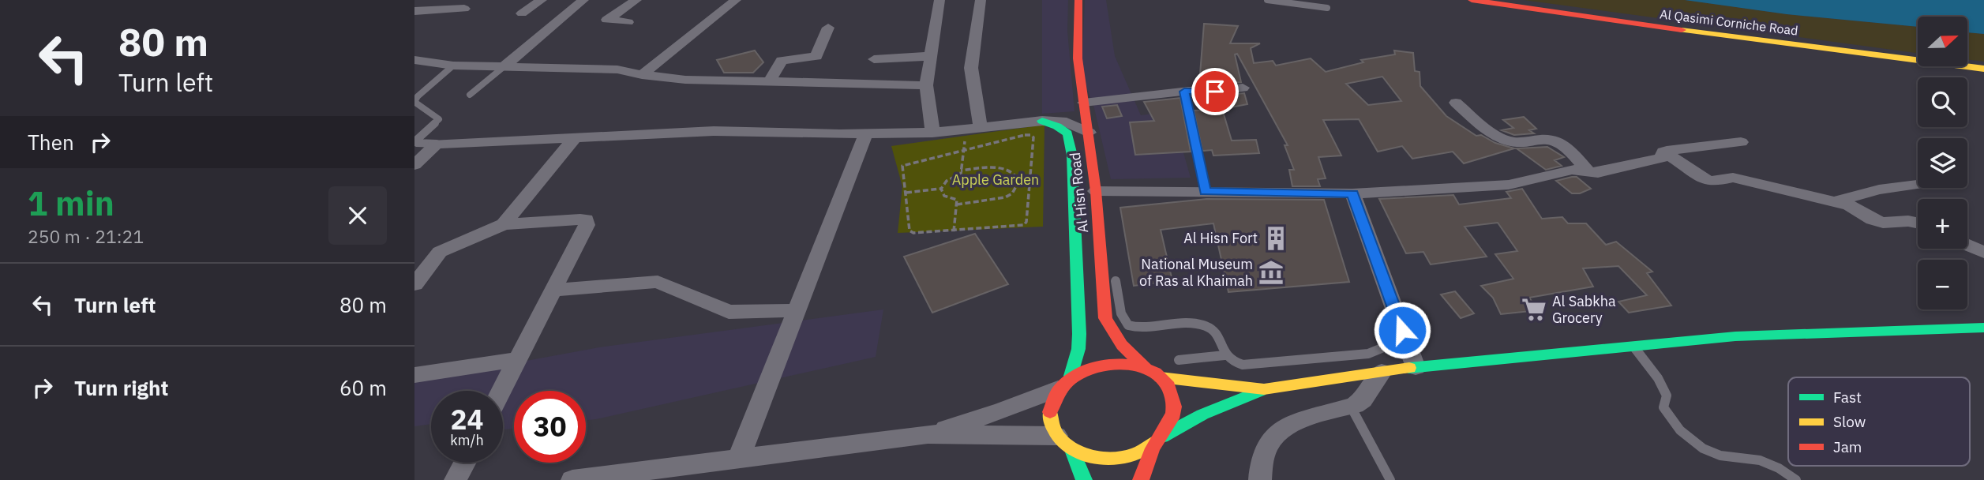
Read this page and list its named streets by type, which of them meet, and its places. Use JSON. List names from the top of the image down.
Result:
{
  "streets": {
    "street": ["Al Qasimi Corniche Road", "Al Hisn Road"]
  },
  "parks": ["Apple Garden"],
  "places": {
    "building": ["Al Hisn Fort"],
    "museum": ["National Museum of Ras al Khaimah"],
    "supermarket": ["Al Sabkha Grocery"]
  },
  "legend": ["Fast", "Slow", "Jam"],
  "north": "right",
  "page": {
    "turn": ["80 m", "Turn left"],
    "map_buttons": ["+", "−"],
    "then": "Then",
    "heading": ["1 min", "250 m · 21:21"],
    "list": [
      {
        "name": "Turn left",
        "value": "80 m"
      },
      {
        "name": "Turn right",
        "value": "60 m"
      }
    ],
    "speed": "24 km/h",
    "limit": "30"
  }
}
